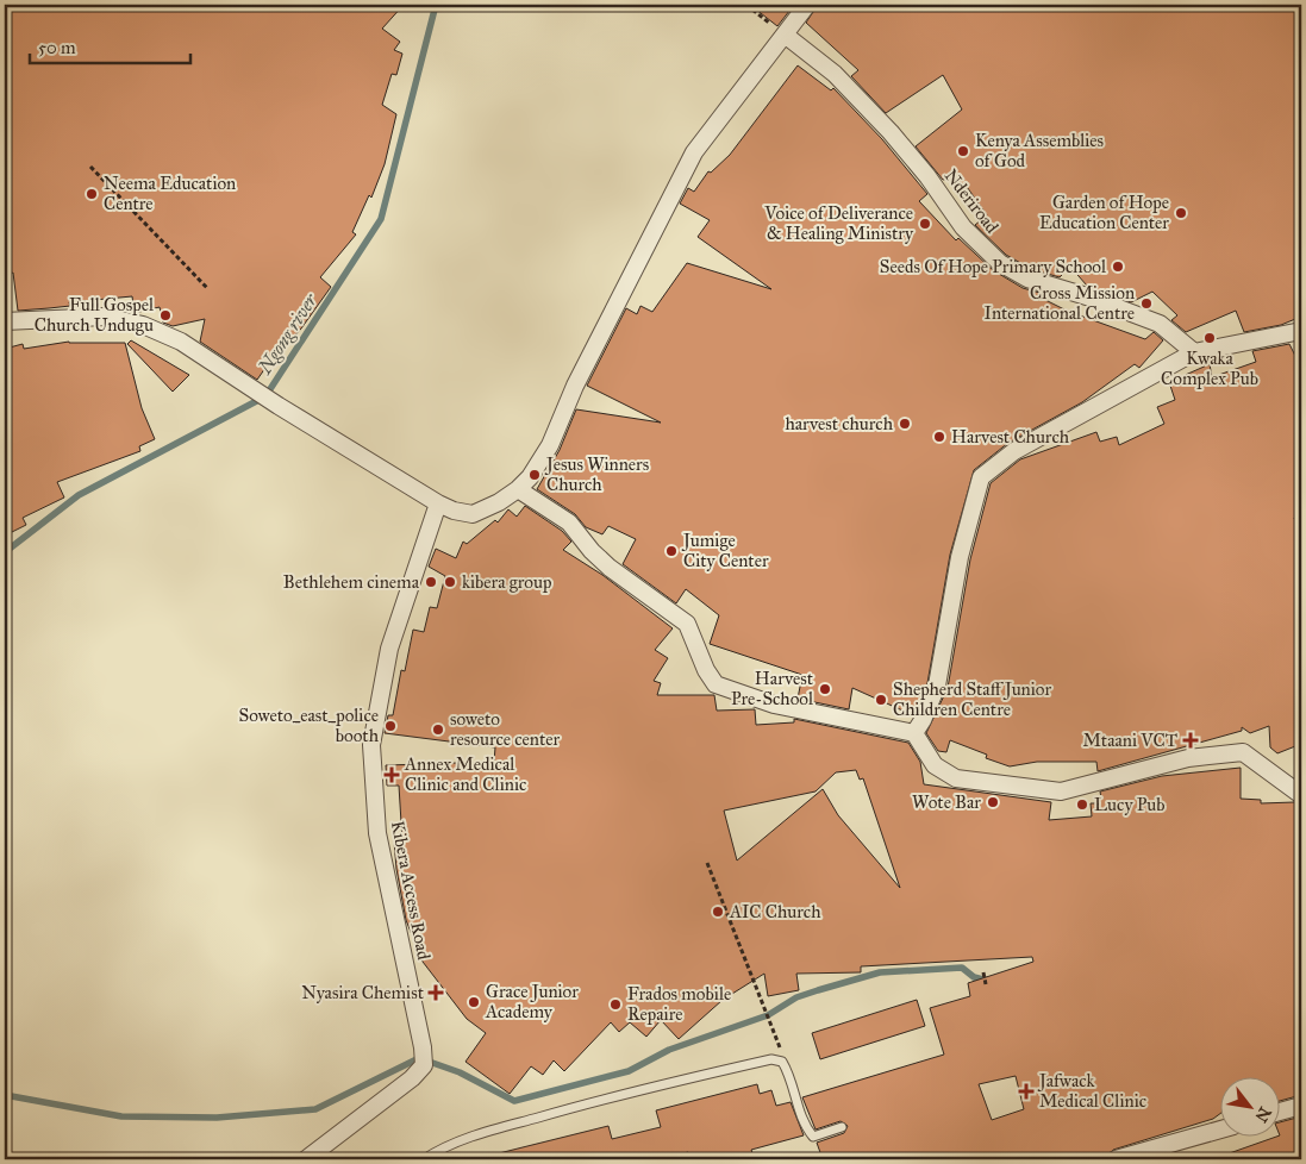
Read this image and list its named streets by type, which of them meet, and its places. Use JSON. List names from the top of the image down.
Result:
{
  "streets": {
    "street": ["Nderiroad", "Kibera Access Road"]
  },
  "water": ["Ngong river"],
  "places": {
    "other": [
      "Kenya Assemblies of God",
      "Neema Education Centre",
      "Garden of Hope Education Center",
      "Voice of Deliverance & Healing Ministry",
      "Seeds Of Hope Primary School",
      "Cross Mission International Centre",
      "Full Gospel Church Undugu",
      "Kwaka Complex Pub",
      "harvest church",
      "Harvest Church",
      "Jesus Winners Church",
      "Jumige City Center",
      "Bethlehem cinema",
      "kibera group",
      "Harvest Pre-School",
      "Shepherd Staff Junior Children Centre",
      "Soweto_east_police booth",
      "soweto resource center",
      "Wote Bar",
      "Lucy Pub",
      "AIC Church",
      "Grace Junior Academy",
      "Frados mobile Repaire"
    ],
    "health": [
      "Mtaani VCT",
      "Annex Medical Clinic and Clinic",
      "Nyasira Chemist",
      "Jafwack Medical Clinic"
    ]
  },
  "scale_bar": "50 m",
  "north": "bottom right"
}
